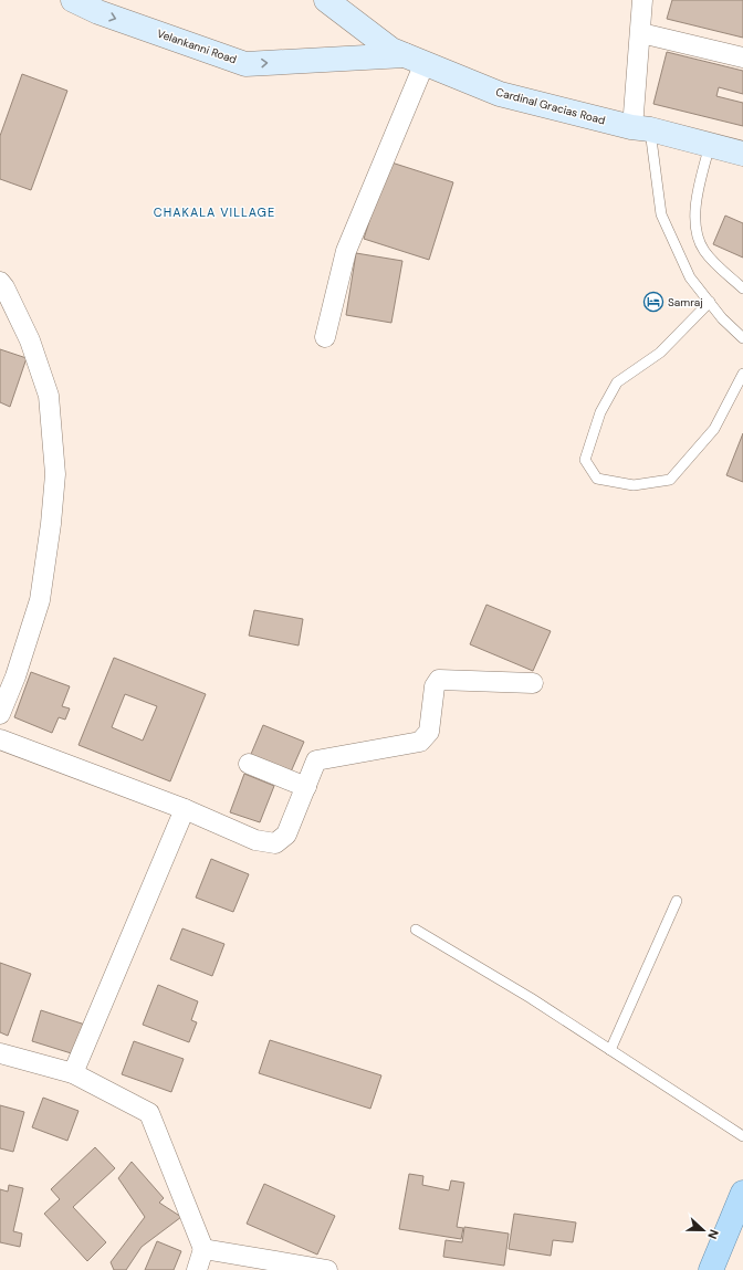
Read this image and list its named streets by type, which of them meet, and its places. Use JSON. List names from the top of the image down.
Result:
{
  "streets": {
    "street": ["Velankanni Road", "Cardinal Gracias Road"]
  },
  "crossings": [
    ["Velankanni Road", "Cardinal Gracias Road"]
  ],
  "one_way": ["Velankanni Road"],
  "districts": ["CHAKALA VILLAGE"],
  "places": {
    "hotel": ["Samraj"]
  },
  "north": "right"
}
